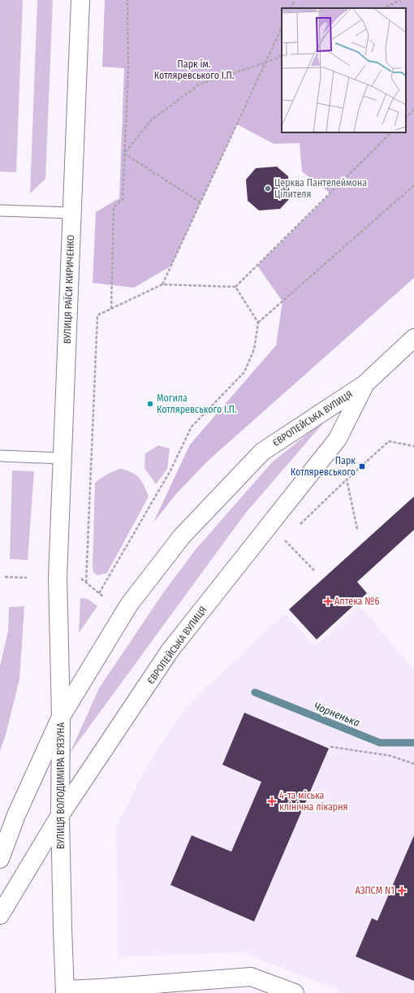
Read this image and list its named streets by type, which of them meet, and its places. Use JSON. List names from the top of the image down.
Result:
{
  "streets": {
    "main road": ["ВУЛИЦЯ РАЇСИ КИРИЧЕНКО", "ЄВРОПЕЙСЬКА ВУЛИЦЯ", "ВУЛИЦЯ ВОЛОДИМИРА В'ЯЗУНА"]
  },
  "crossings": [
    ["ВУЛИЦЯ РАЇСИ КИРИЧЕНКО", "ВУЛИЦЯ ВОЛОДИМИРА В'ЯЗУНА"],
    ["ЄВРОПЕЙСЬКА ВУЛИЦЯ", "ВУЛИЦЯ ВОЛОДИМИРА В'ЯЗУНА"]
  ],
  "water": ["Чорненька"],
  "parks": ["Парк ім. Котляревського І.П."],
  "places": {
    "other": ["Церква Пантелеймона Цілителя", "Могила Котляревського І.П."],
    "transit": ["Парк Котляревського"],
    "health": ["Аптека №6", "4-та міська клінічна лікарня", "АЗПСМ N1"]
  }
}
